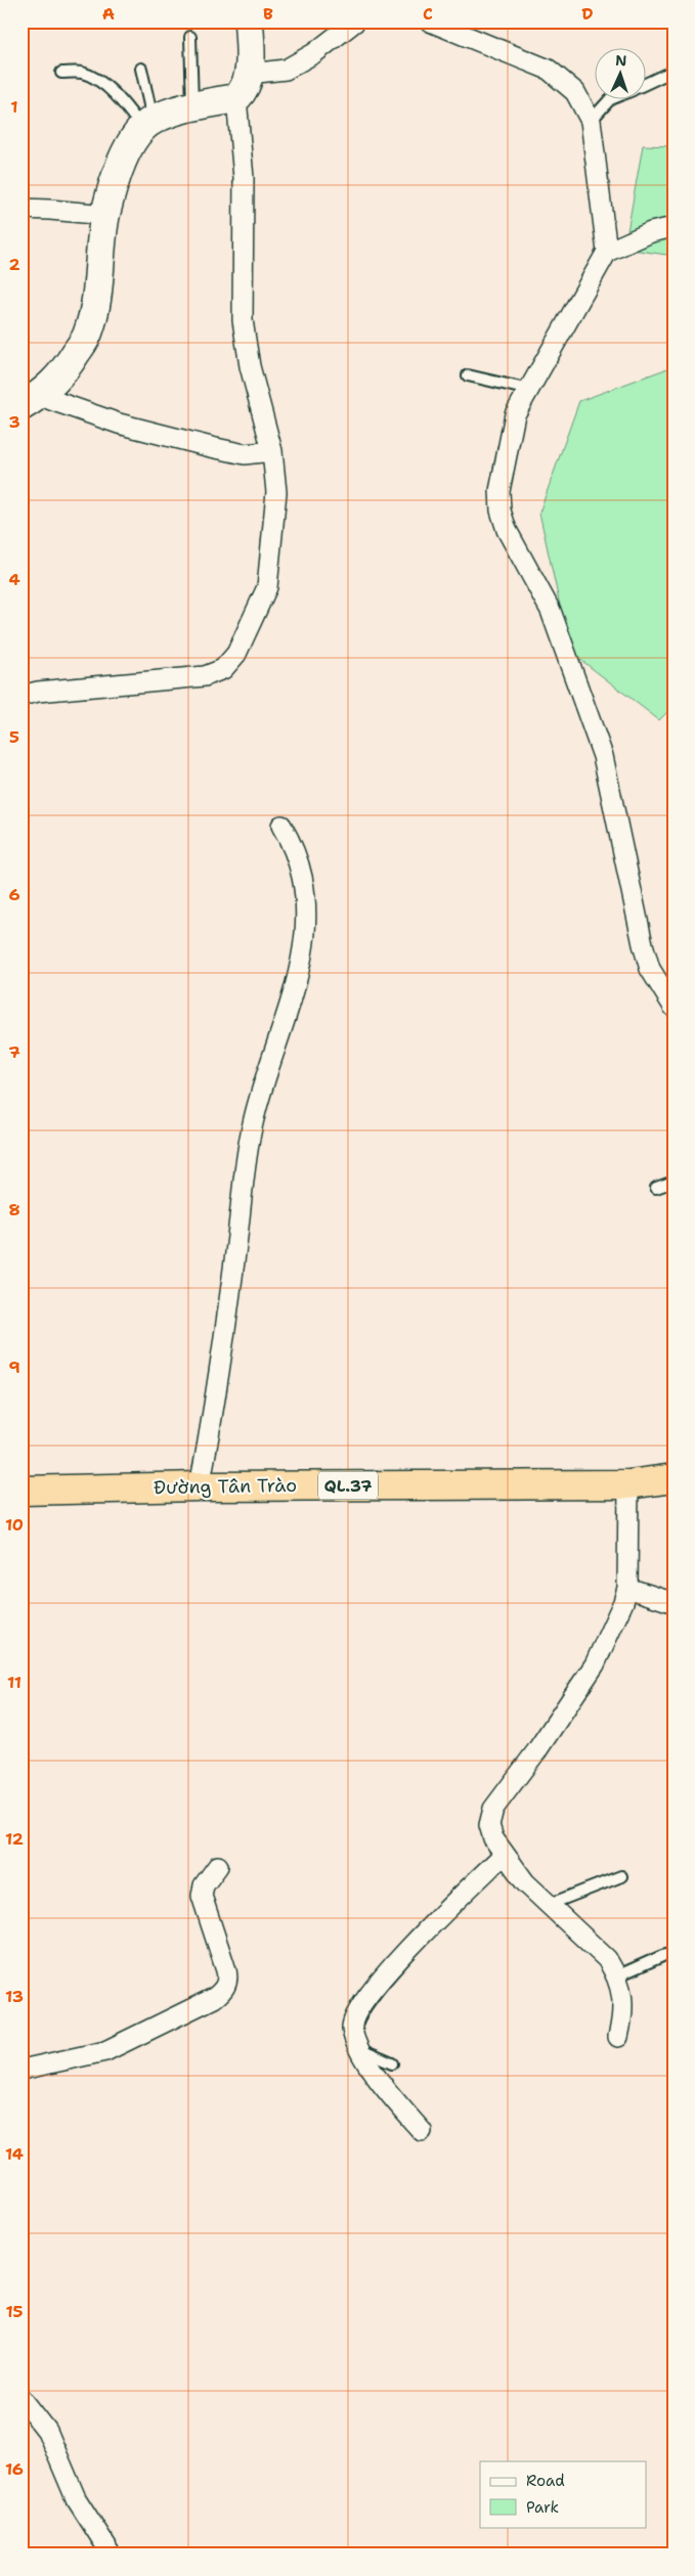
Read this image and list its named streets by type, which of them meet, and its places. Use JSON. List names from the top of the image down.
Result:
{
  "streets": {
    "highway": ["QL.37", "Đường Tân Trào"]
  },
  "legend": ["Road", "Park"],
  "north": "top",
  "grid": {
    "columns": [
      "A",
      "B",
      "C",
      "D"
    ],
    "rows": [
      "1",
      "2",
      "3",
      "4",
      "5",
      "6",
      "7",
      "8",
      "9",
      "10",
      "11",
      "12",
      "13",
      "14",
      "15",
      "16"
    ]
  }
}
